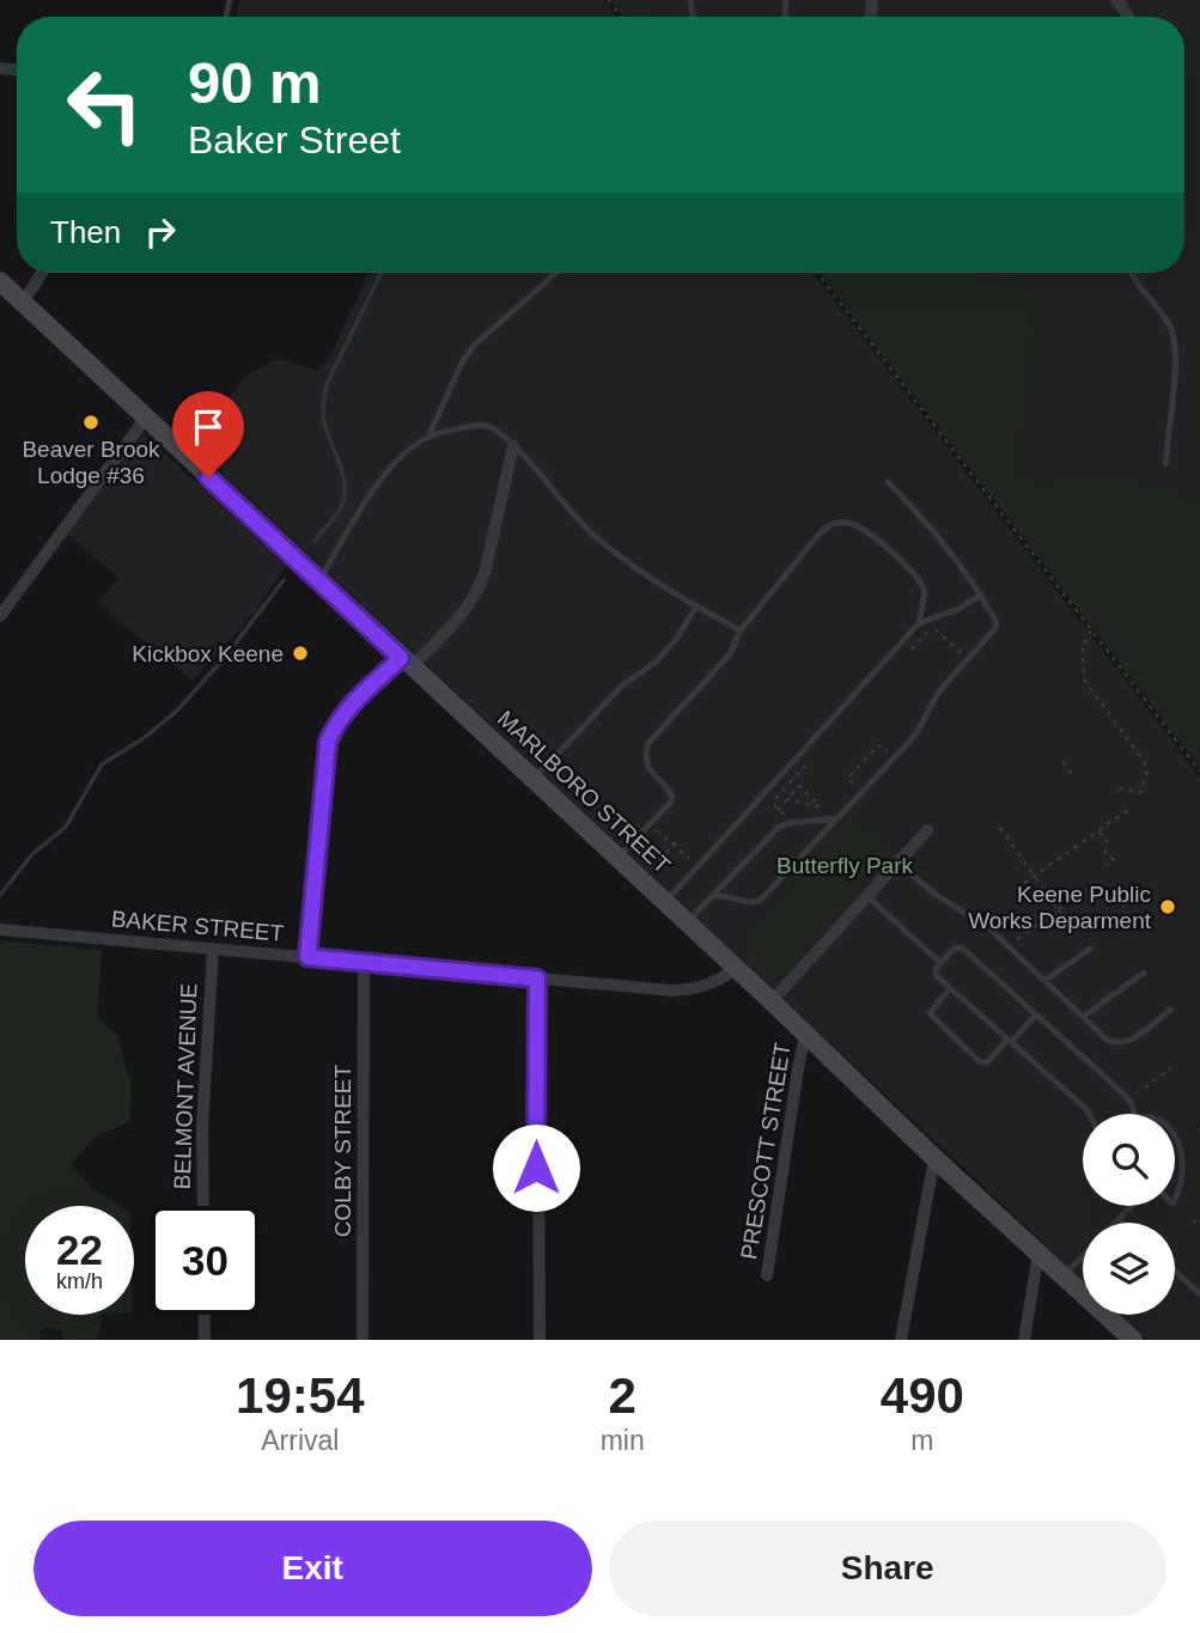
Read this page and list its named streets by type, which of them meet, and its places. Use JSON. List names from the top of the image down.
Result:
{
  "streets": {
    "street": [
      "MARLBORO STREET",
      "BAKER STREET",
      "BELMONT AVENUE",
      "COLBY STREET",
      "PRESCOTT STREET"
    ]
  },
  "crossings": [
    ["MARLBORO STREET", "BAKER STREET"],
    ["MARLBORO STREET", "PRESCOTT STREET"],
    ["BAKER STREET", "BELMONT AVENUE"],
    ["BAKER STREET", "COLBY STREET"]
  ],
  "parks": ["Butterfly Park"],
  "places": ["Beaver Brook Lodge #36", "Kickbox Keene", "Keene Public Works Deparment"],
  "page": {
    "turn": ["90 m", "Baker Street"],
    "then": "Then",
    "speed": "22 km/h",
    "limit": "30",
    "eta": [
      "19:54",
      "Arrival",
      "2",
      "min",
      "490",
      "m"
    ],
    "buttons": ["Exit", "Share"]
  }
}
